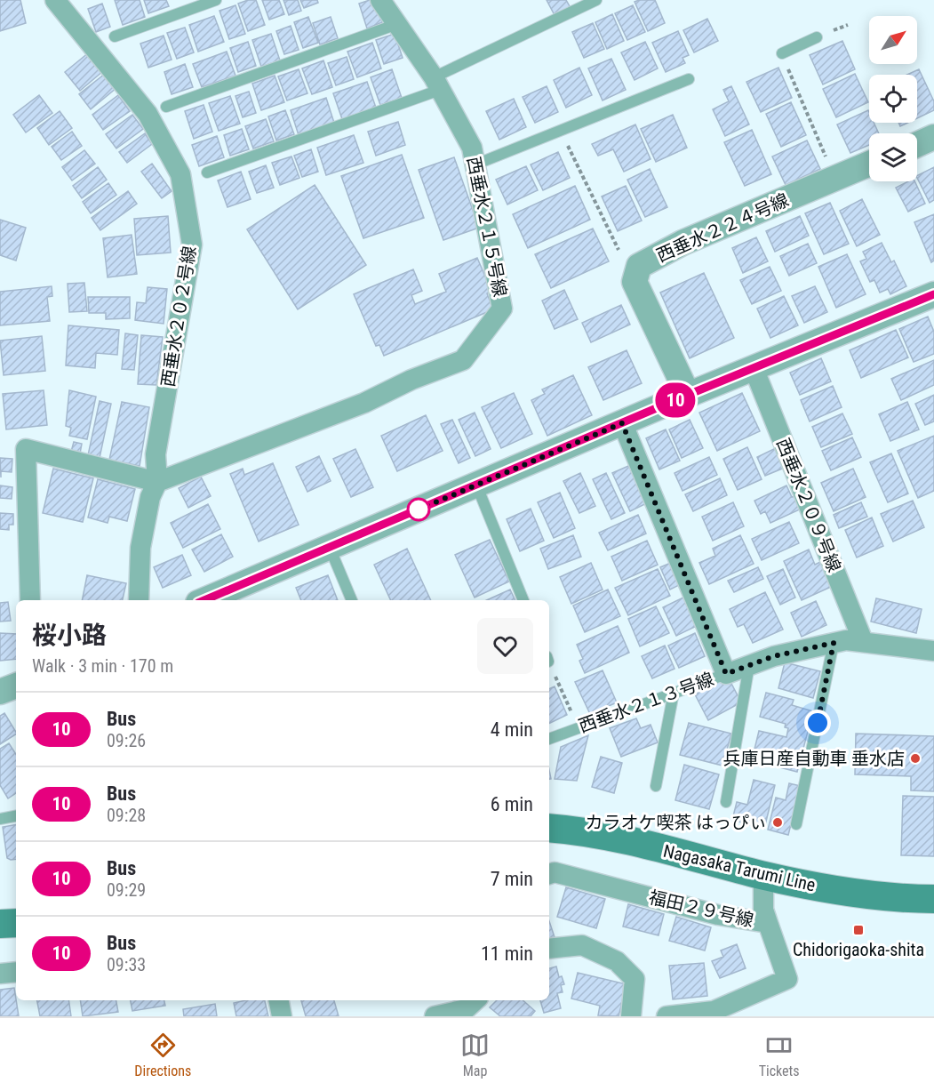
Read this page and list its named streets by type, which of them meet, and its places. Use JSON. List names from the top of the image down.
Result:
{
  "streets": {
    "main road": ["Nagasaka Tarumi Line"],
    "street": [
      "西垂水２１５号線",
      "西垂水２２４号線",
      "西垂水２０２号線",
      "西垂水２０９号線",
      "西垂水２１３号線",
      "福田２９号線"
    ]
  },
  "crossings": [
    ["西垂水２１５号線", "西垂水２０２号線"],
    ["西垂水２０９号線", "西垂水２１３号線"]
  ],
  "places": {
    "other": ["兵庫日産自動車 垂水店", "カラオケ喫茶 はっぴぃ"],
    "transit": ["Chidorigaoka-shita"]
  },
  "lines": ["bus line 10"],
  "north": "top right",
  "page": {
    "on_map": "10",
    "heading": ["桜小路", "Walk · 3 min · 170 m"],
    "list": [
      {
        "mark": "10",
        "name": "Bus",
        "note": "09:26",
        "value": "4 min"
      },
      {
        "mark": "10",
        "name": "Bus",
        "note": "09:28",
        "value": "6 min"
      },
      {
        "mark": "10",
        "name": "Bus",
        "note": "09:29",
        "value": "7 min"
      },
      {
        "mark": "10",
        "name": "Bus",
        "note": "09:33",
        "value": "11 min"
      }
    ],
    "tabs": ["Directions", "Map", "Tickets"]
  }
}
